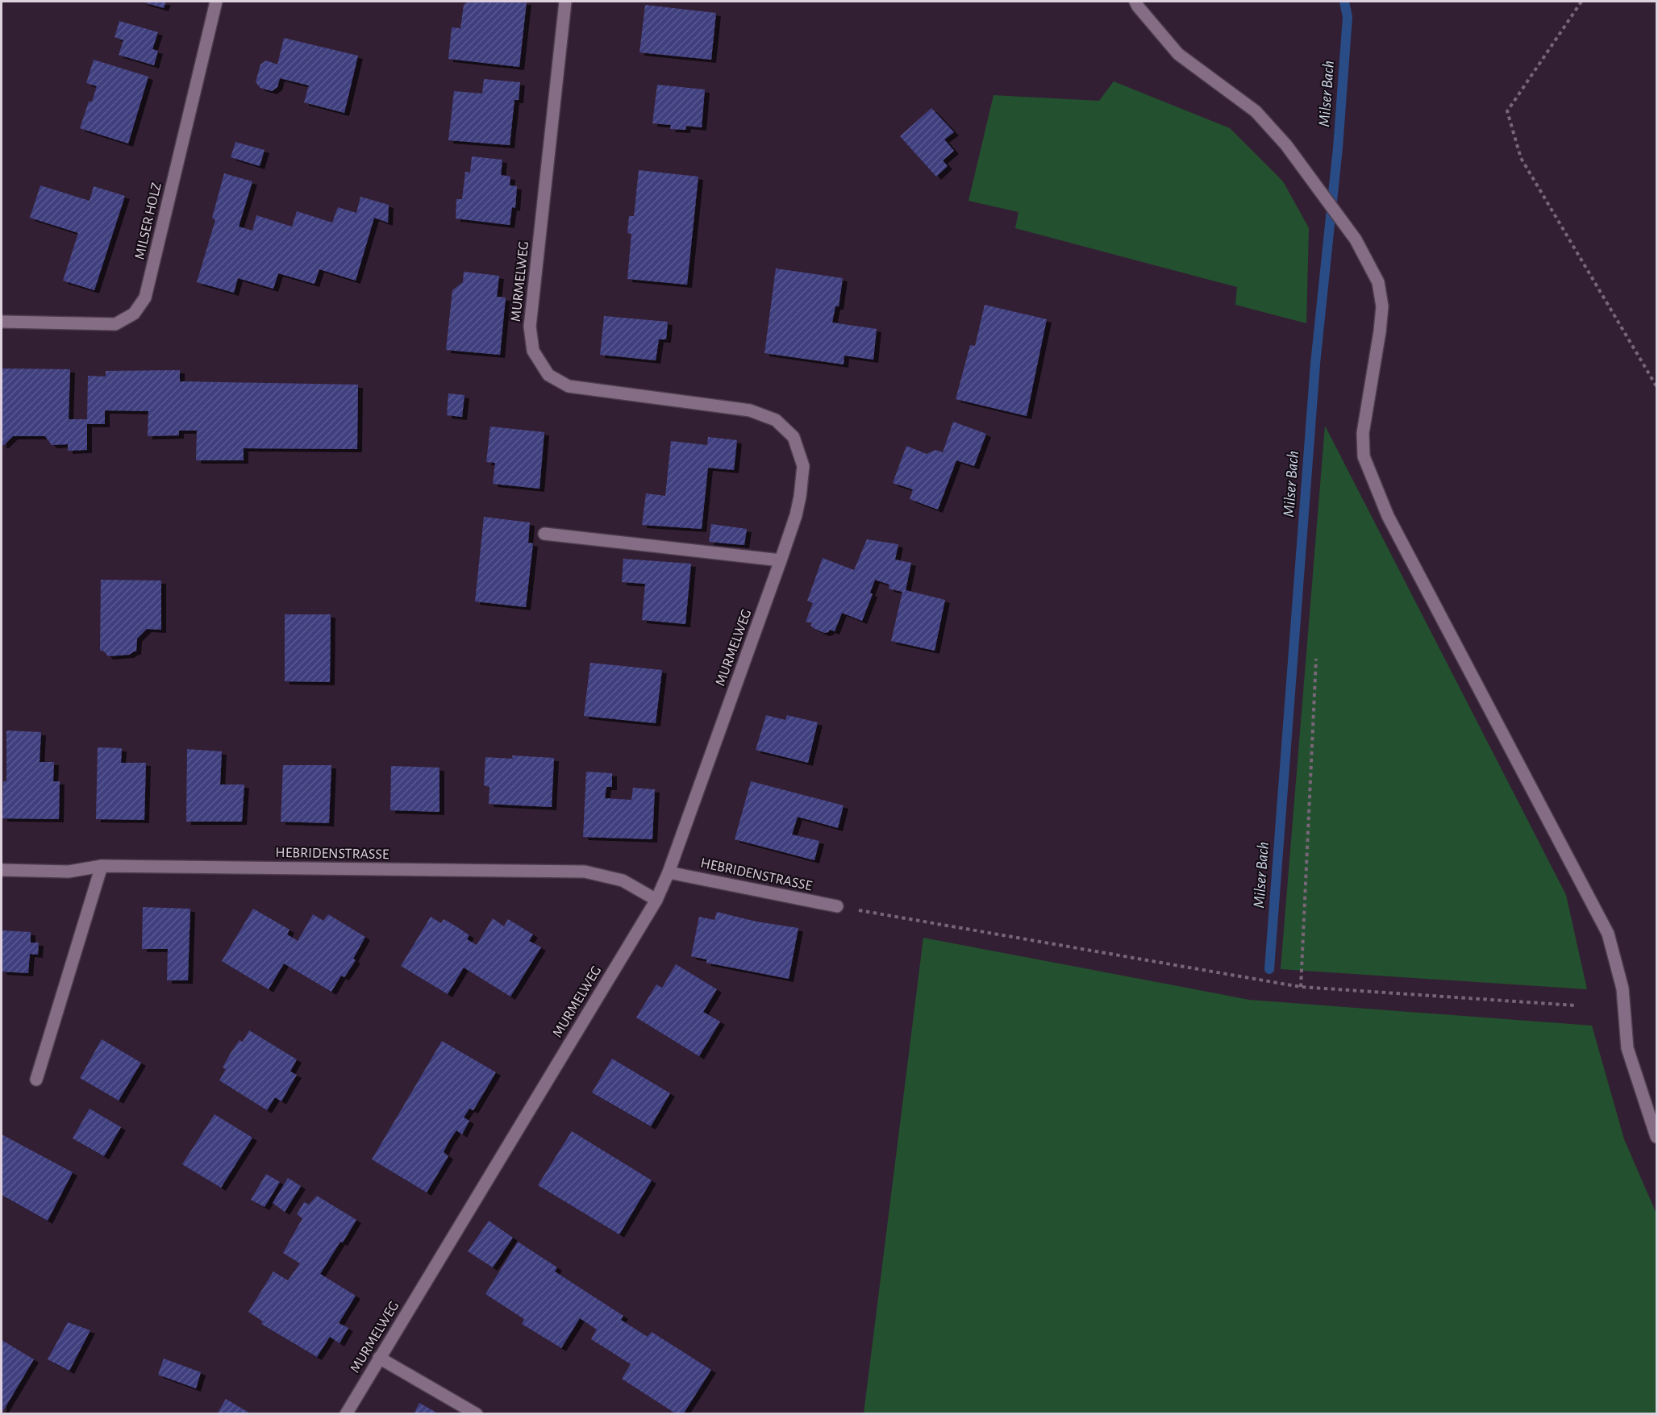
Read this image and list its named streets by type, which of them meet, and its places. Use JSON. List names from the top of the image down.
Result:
{
  "streets": {
    "street": ["MILSER HOLZ", "MURMELWEG", "HEBRIDENSTRASSE"]
  },
  "crossings": [
    ["MURMELWEG", "HEBRIDENSTRASSE"]
  ],
  "water": ["Milser Bach"]
}
